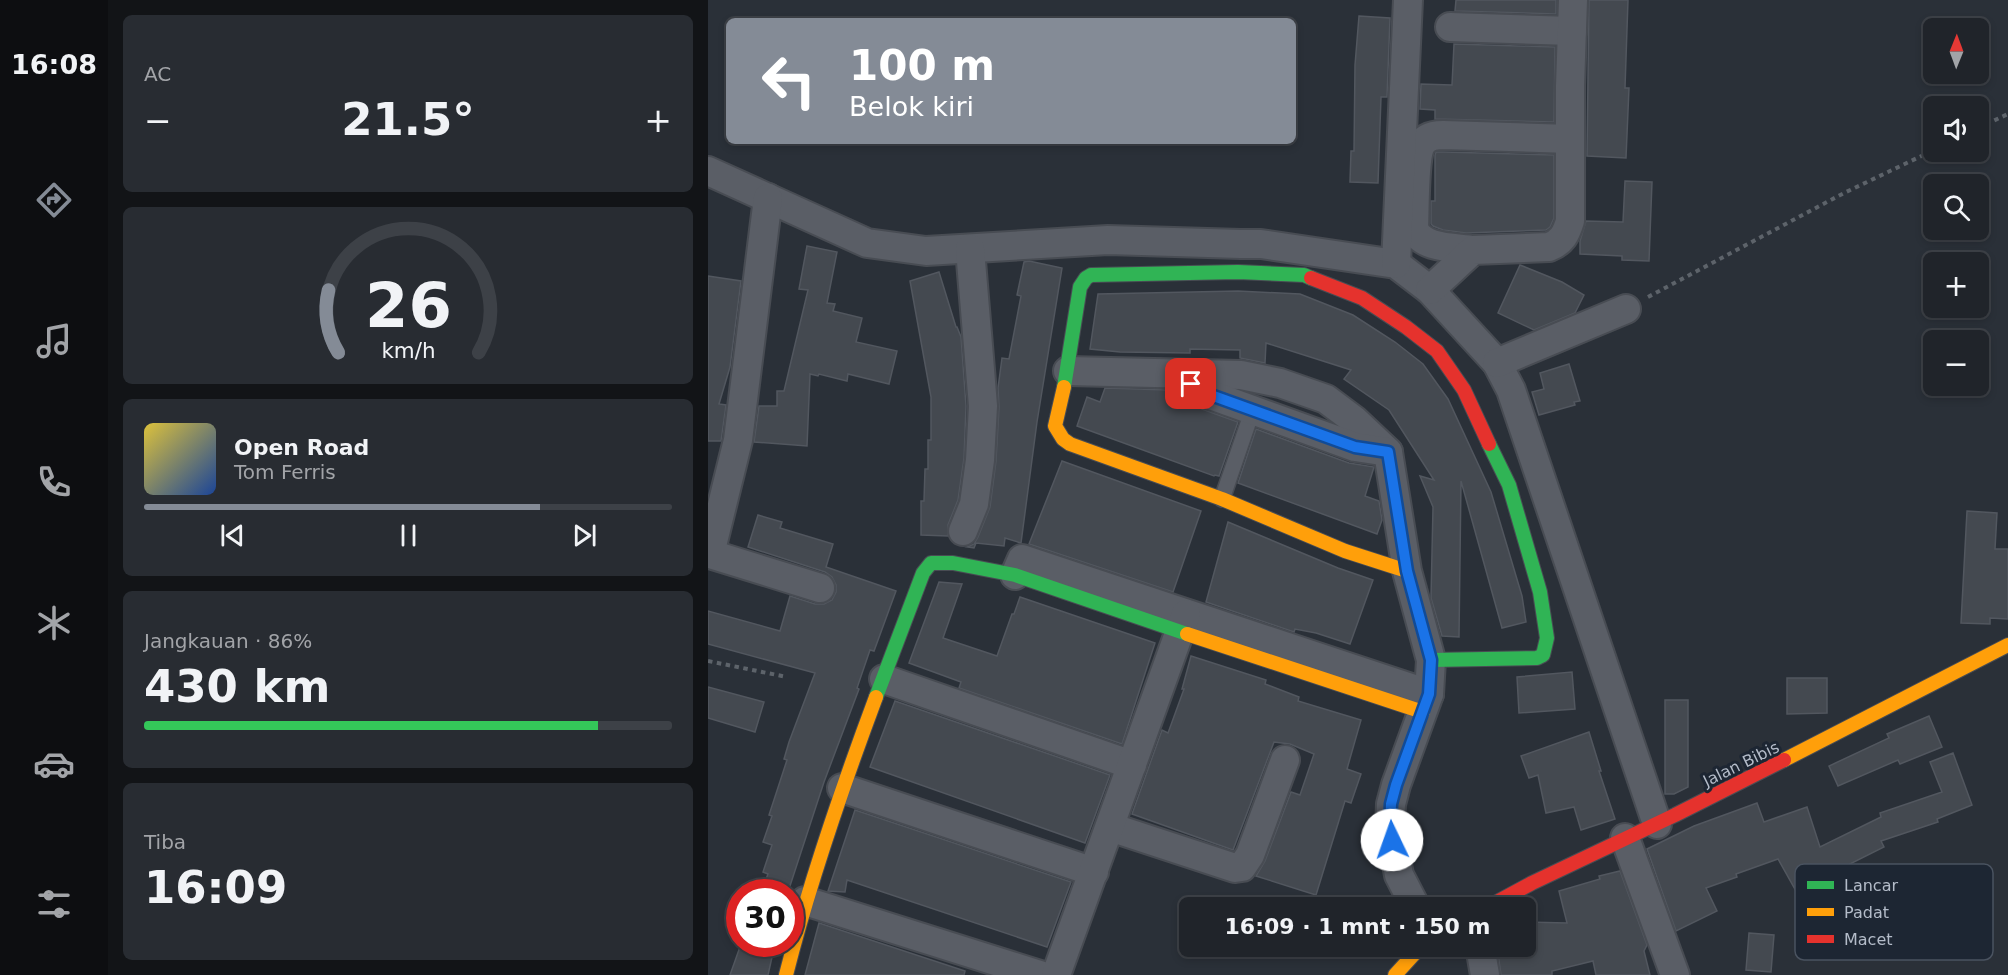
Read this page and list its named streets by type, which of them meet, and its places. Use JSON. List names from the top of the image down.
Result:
{
  "streets": {
    "street": ["Jalan Bibis"]
  },
  "legend": ["Lancar", "Padat", "Macet"],
  "north": "top",
  "page": {
    "tabs": "16:08",
    "tile": [
      "AC",
      ["Jangkauan · 86%", "430 km"],
      ["Tiba", "16:09"]
    ],
    "map_buttons": ["+", "−"],
    "turn": ["100 m", "Belok kiri"],
    "heat": ["−", "21.5°", "+"],
    "song": ["Open Road", "Tom Ferris"],
    "limit": "30",
    "trip": "16:09 · 1 mnt · 150 m",
    "gauge": ["26", "km/h"]
  }
}
